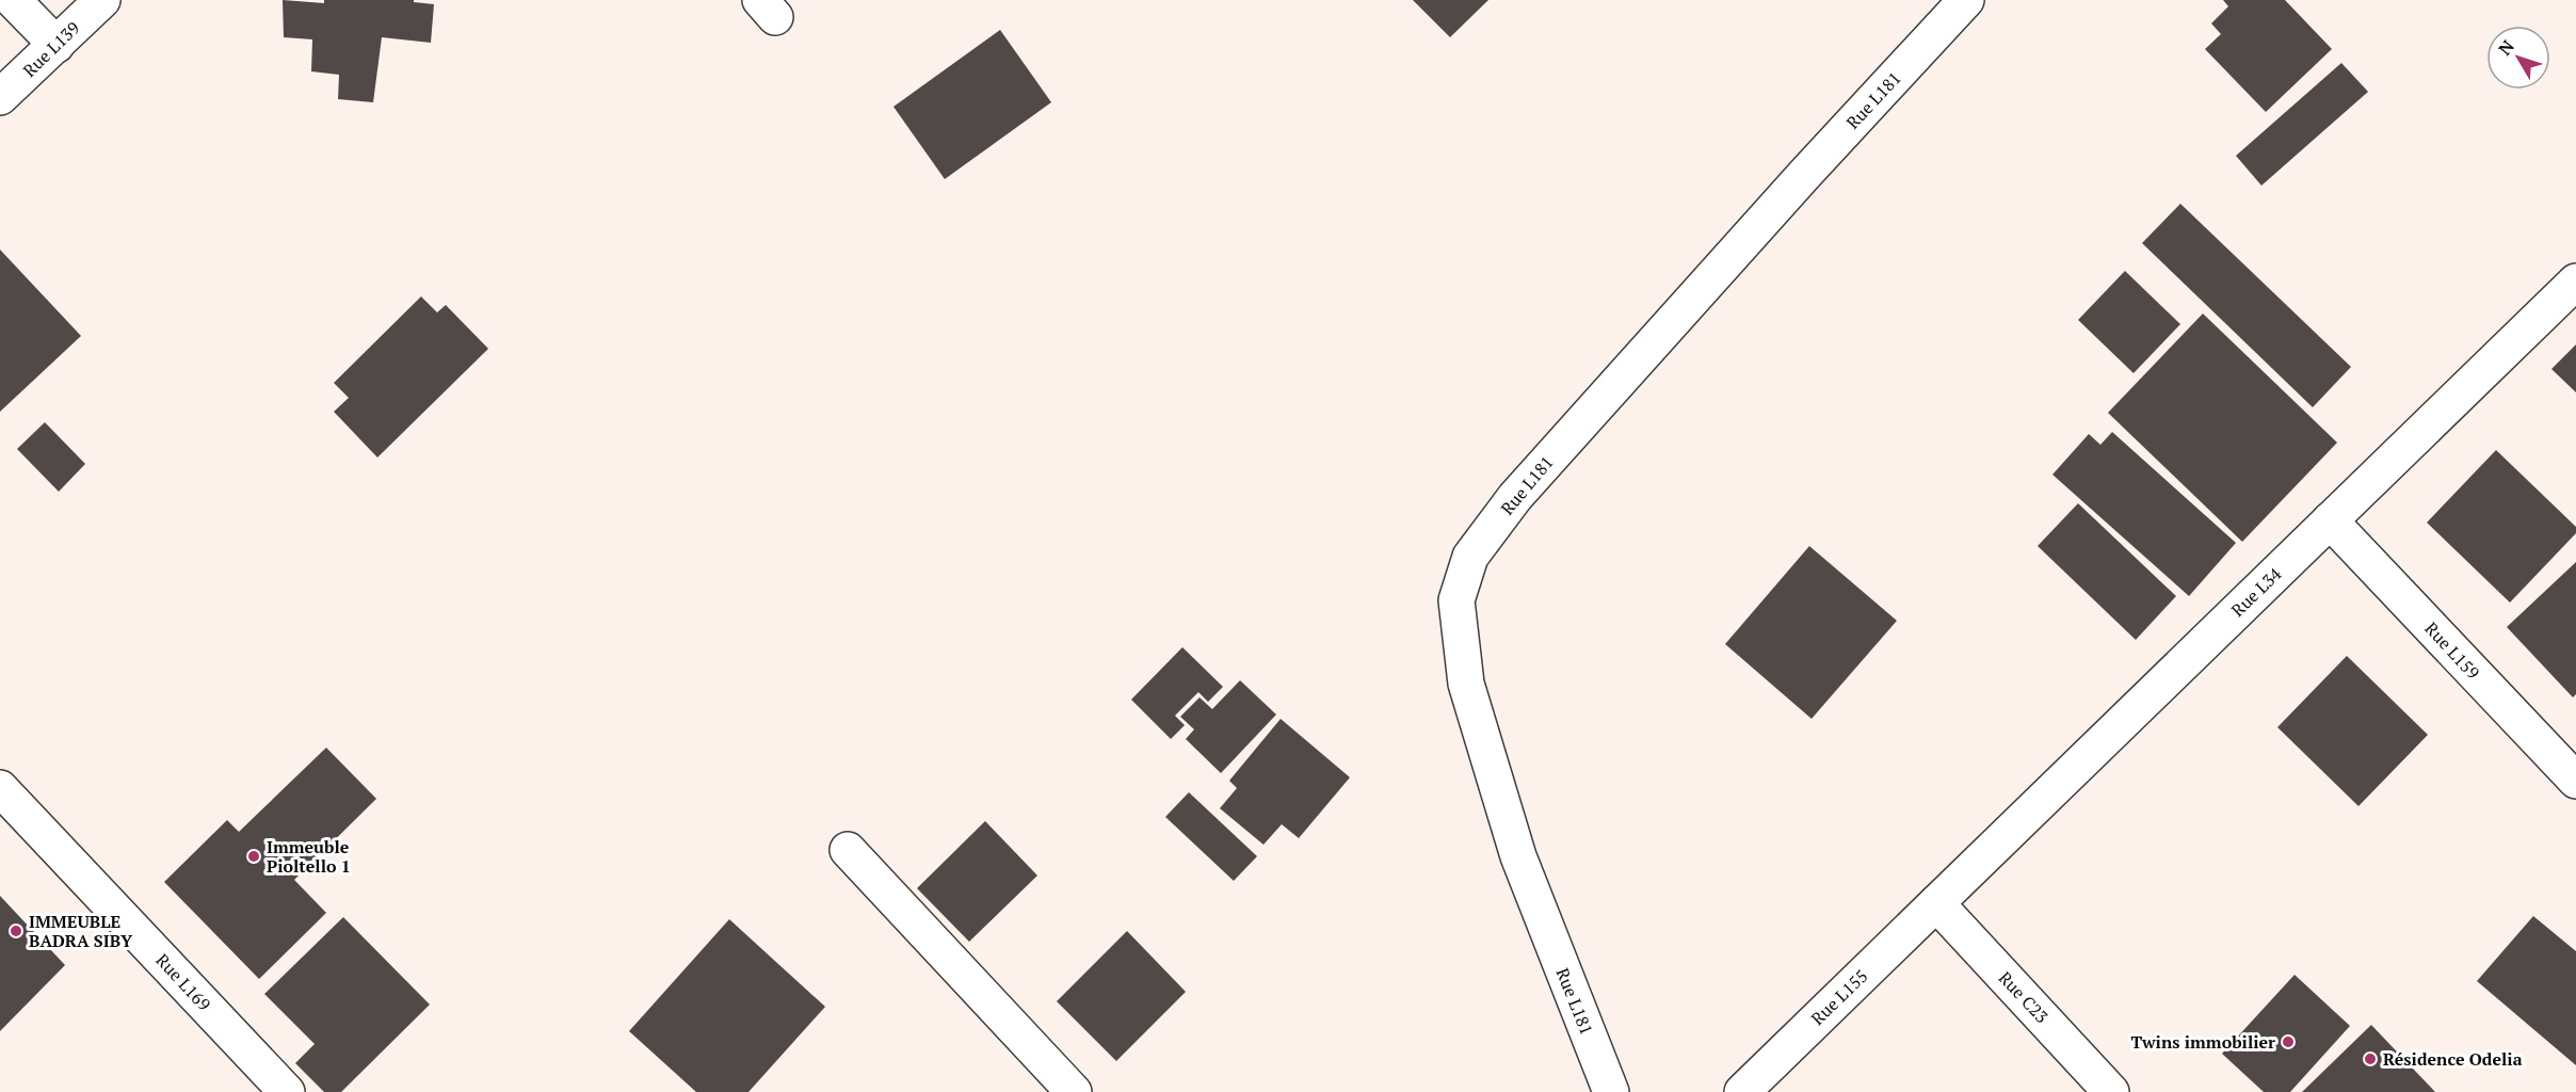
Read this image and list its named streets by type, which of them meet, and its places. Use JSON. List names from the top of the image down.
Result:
{
  "streets": {
    "street": [
      "Rue L139",
      "Rue L181",
      "Rue L34",
      "Rue L159",
      "Rue L169",
      "Rue L155",
      "Rue C23"
    ]
  },
  "crossings": [
    ["Rue L34", "Rue L159"],
    ["Rue L34", "Rue L155"],
    ["Rue L34", "Rue C23"],
    ["Rue L155", "Rue C23"]
  ],
  "places": [
    "Immeuble Pioltello 1",
    "IMMEUBLE BADRA SIBY",
    "Twins immobilier",
    "Résidence Odelia"
  ],
  "north": "top left"
}
